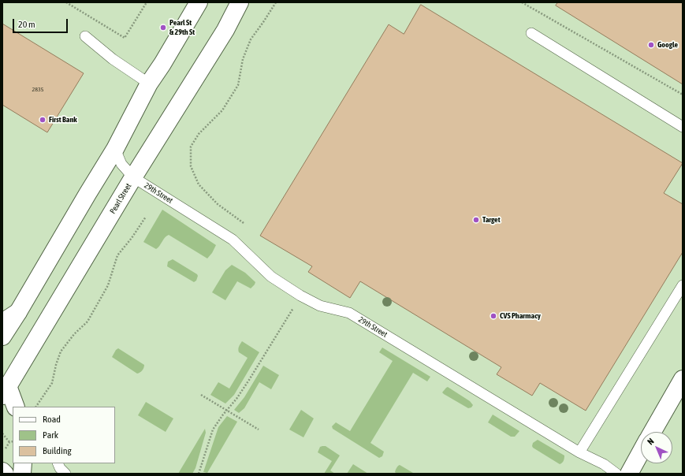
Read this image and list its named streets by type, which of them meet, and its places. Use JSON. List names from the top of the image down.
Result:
{
  "streets": {
    "main road": ["Pearl Street"],
    "lane": ["29th Street"]
  },
  "crossings": [
    ["29th Street", "Pearl Street"]
  ],
  "places": [
    "Pearl St & 29th St",
    "Google",
    "First Bank",
    "Target",
    "CVS Pharmacy"
  ],
  "house_numbers": ["2835"],
  "legend": ["Road", "Park", "Building"],
  "scale_bar": "20 m",
  "north": "top left"
}
